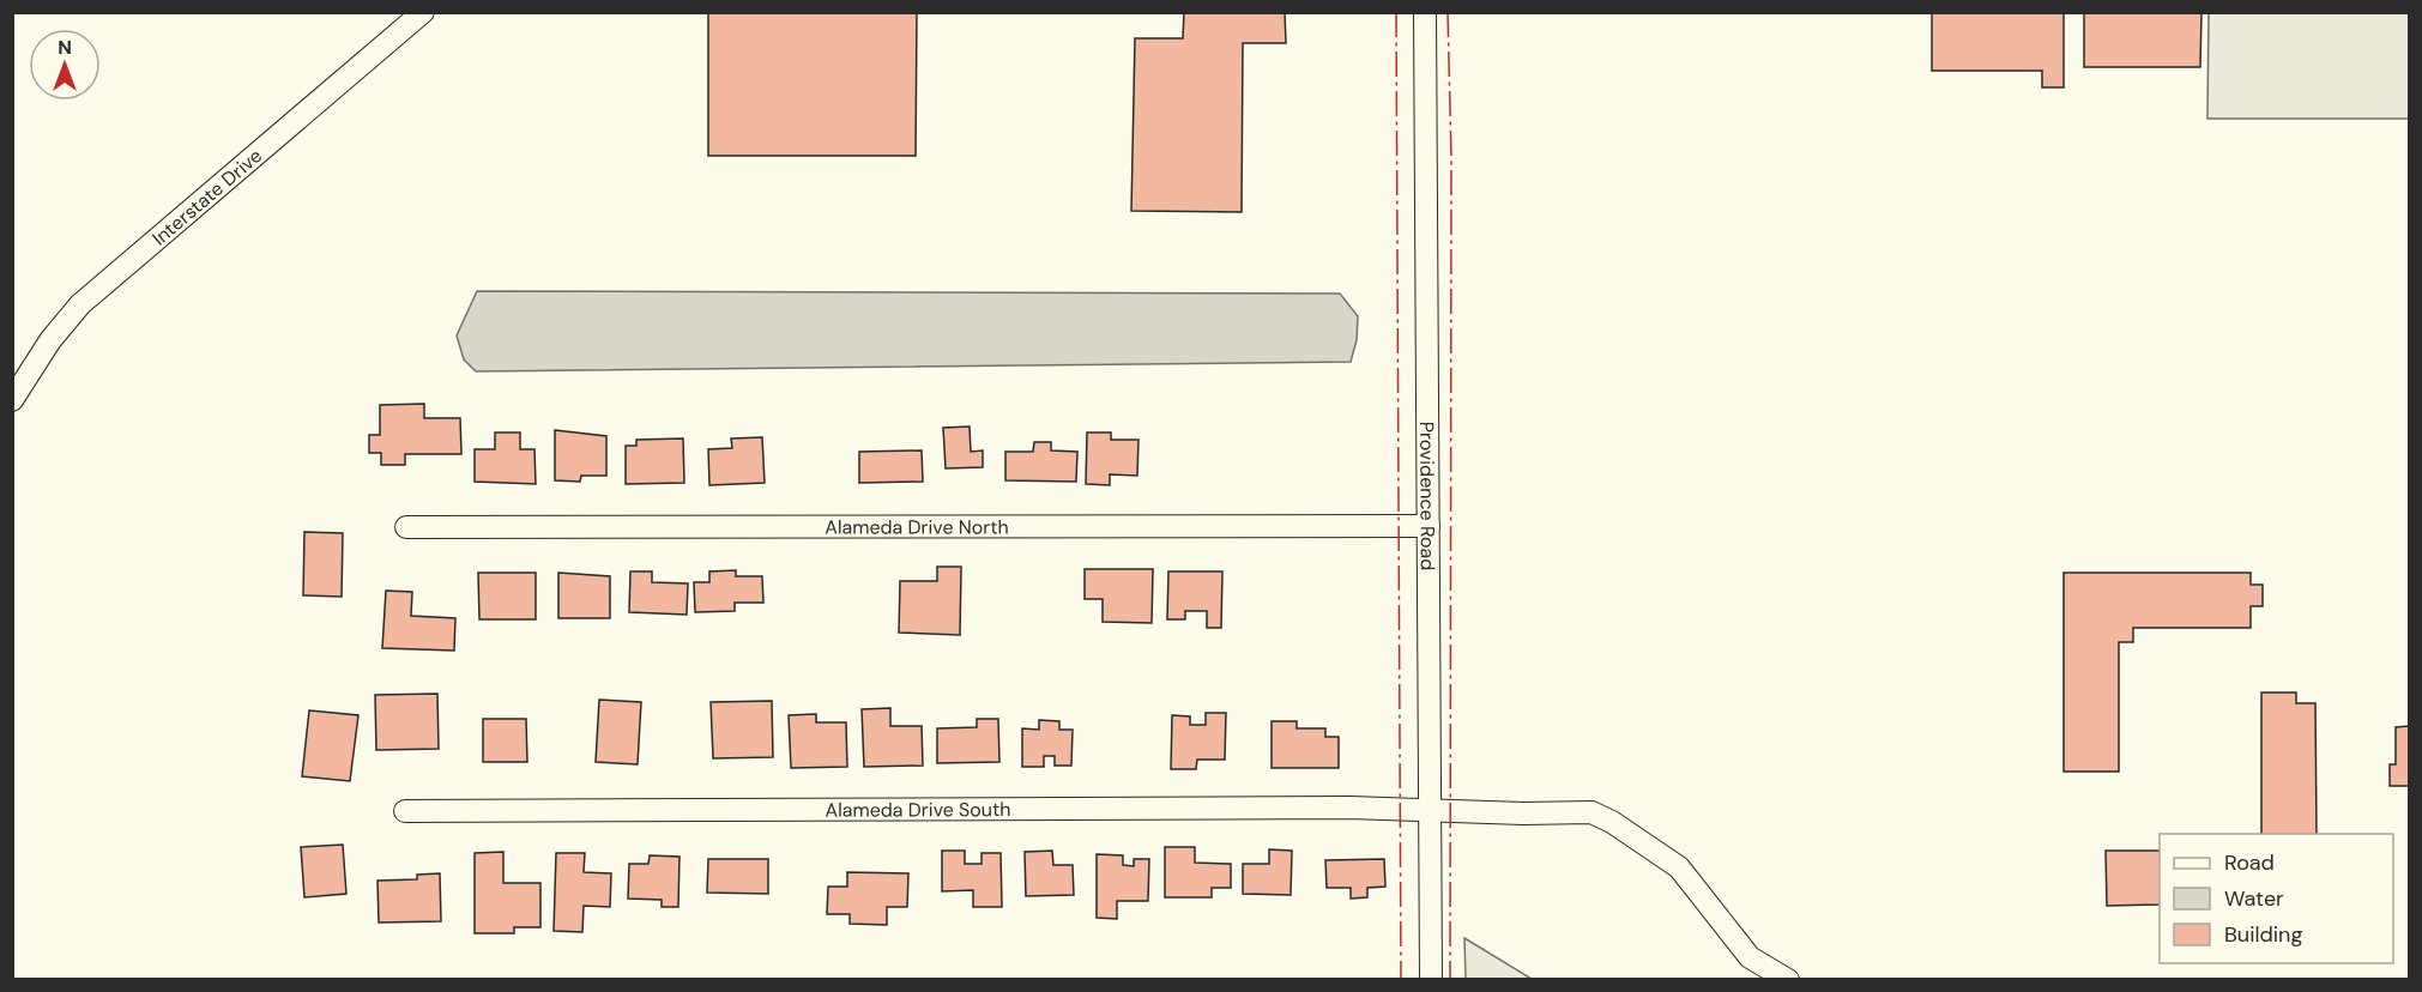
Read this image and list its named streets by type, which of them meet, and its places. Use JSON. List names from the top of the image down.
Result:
{
  "streets": {
    "street": [
      "Interstate Drive",
      "Providence Road",
      "Alameda Drive North",
      "Alameda Drive South"
    ]
  },
  "crossings": [
    ["Providence Road", "Alameda Drive North"],
    ["Providence Road", "Alameda Drive South"]
  ],
  "legend": ["Road", "Water", "Building"],
  "north": "top"
}
